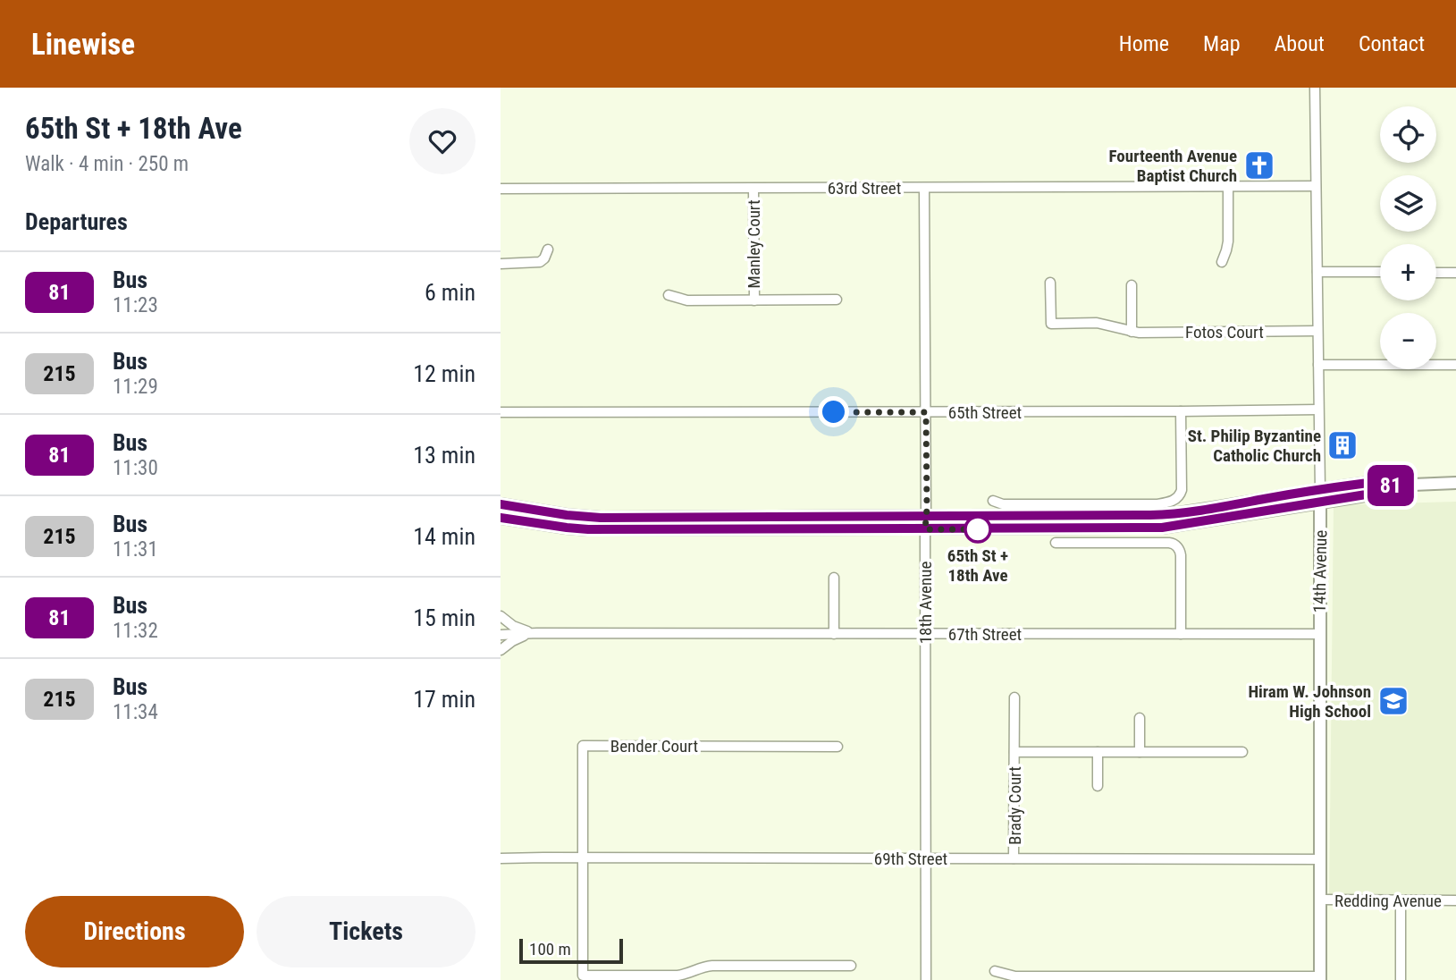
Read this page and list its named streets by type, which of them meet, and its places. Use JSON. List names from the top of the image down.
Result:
{
  "streets": {
    "main road": ["14th Avenue"],
    "street": [
      "63rd Street",
      "Manley Court",
      "Fotos Court",
      "65th Street",
      "18th Avenue",
      "67th Street",
      "Bender Court",
      "Brady Court",
      "69th Street",
      "Redding Avenue"
    ]
  },
  "crossings": [
    ["63rd Street", "Manley Court"],
    ["63rd Street", "14th Avenue"],
    ["63rd Street", "18th Avenue"],
    ["Fotos Court", "14th Avenue"],
    ["65th Street", "14th Avenue"],
    ["65th Street", "18th Avenue"],
    ["14th Avenue", "67th Street"],
    ["14th Avenue", "69th Street"],
    ["14th Avenue", "Redding Avenue"],
    ["18th Avenue", "67th Street"],
    ["18th Avenue", "69th Street"],
    ["Bender Court", "69th Street"],
    ["Brady Court", "69th Street"]
  ],
  "places": {
    "church": ["Fourteenth Avenue Baptist Church"],
    "building": ["St. Philip Byzantine Catholic Church"],
    "other": ["65th St + 18th Ave"],
    "school or university": ["Hiram W. Johnson High School"]
  },
  "lines": ["bus line 81"],
  "scale_bar": "100 m",
  "page": {
    "header": "Linewise",
    "nav": [
      "Home",
      "Map",
      "About",
      "Contact"
    ],
    "heading": [
      ["65th St + 18th Ave", "Walk · 4 min · 250 m"],
      "Departures"
    ],
    "on_map": "81",
    "map_buttons": ["+", "−"],
    "list": [
      {
        "mark": "81",
        "name": "Bus",
        "note": "11:23",
        "value": "6 min"
      },
      {
        "mark": "215",
        "name": "Bus",
        "note": "11:29",
        "value": "12 min"
      },
      {
        "mark": "81",
        "name": "Bus",
        "note": "11:30",
        "value": "13 min"
      },
      {
        "mark": "215",
        "name": "Bus",
        "note": "11:31",
        "value": "14 min"
      },
      {
        "mark": "81",
        "name": "Bus",
        "note": "11:32",
        "value": "15 min"
      },
      {
        "mark": "215",
        "name": "Bus",
        "note": "11:34",
        "value": "17 min"
      }
    ],
    "buttons": ["Directions", "Tickets"],
    "scale": "100 m"
  }
}
